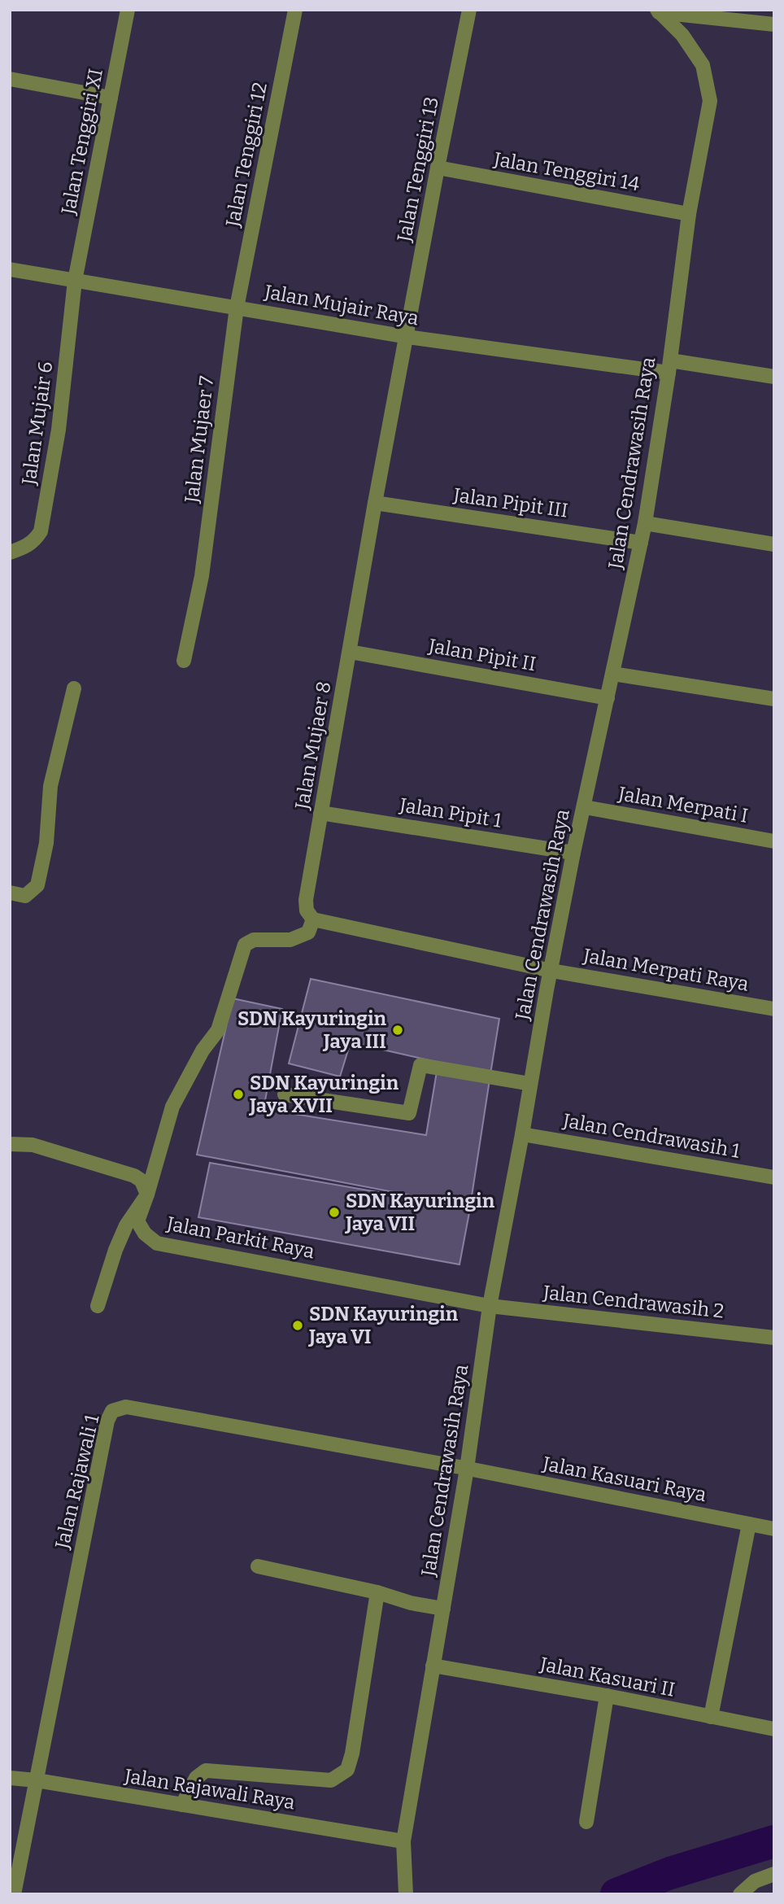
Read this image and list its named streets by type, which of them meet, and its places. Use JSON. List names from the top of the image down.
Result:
{
  "streets": {
    "street": [
      "Jalan Tenggiri XI",
      "Jalan Tenggiri 12",
      "Jalan Tenggiri 13",
      "Jalan Tenggiri 14",
      "Jalan Mujair Raya",
      "Jalan Mujair 6",
      "Jalan Mujaer 7",
      "Jalan Cendrawasih Raya",
      "Jalan Pipit III",
      "Jalan Pipit II",
      "Jalan Mujaer 8",
      "Jalan Merpati I",
      "Jalan Pipit 1",
      "Jalan Merpati Raya",
      "Jalan Cendrawasih 1",
      "Jalan Parkit Raya",
      "Jalan Cendrawasih 2",
      "Jalan Kasuari Raya",
      "Jalan Rajawali 1",
      "Jalan Kasuari II",
      "Jalan Rajawali Raya"
    ]
  },
  "crossings": [
    ["Jalan Tenggiri XI", "Jalan Mujair Raya"],
    ["Jalan Tenggiri XI", "Jalan Mujair 6"],
    ["Jalan Tenggiri 12", "Jalan Mujair Raya"],
    ["Jalan Tenggiri 12", "Jalan Mujaer 7"],
    ["Jalan Tenggiri 13", "Jalan Tenggiri 14"],
    ["Jalan Tenggiri 13", "Jalan Mujair Raya"],
    ["Jalan Tenggiri 13", "Jalan Mujaer 8"],
    ["Jalan Tenggiri 14", "Jalan Cendrawasih Raya"],
    ["Jalan Mujair Raya", "Jalan Mujair 6"],
    ["Jalan Mujair Raya", "Jalan Mujaer 7"],
    ["Jalan Mujair Raya", "Jalan Cendrawasih Raya"],
    ["Jalan Mujair Raya", "Jalan Mujaer 8"],
    ["Jalan Cendrawasih Raya", "Jalan Pipit III"],
    ["Jalan Cendrawasih Raya", "Jalan Pipit II"],
    ["Jalan Cendrawasih Raya", "Jalan Merpati I"],
    ["Jalan Cendrawasih Raya", "Jalan Pipit 1"],
    ["Jalan Cendrawasih Raya", "Jalan Merpati Raya"],
    ["Jalan Cendrawasih Raya", "Jalan Cendrawasih 1"],
    ["Jalan Cendrawasih Raya", "Jalan Parkit Raya"],
    ["Jalan Cendrawasih Raya", "Jalan Cendrawasih 2"],
    ["Jalan Cendrawasih Raya", "Jalan Kasuari Raya"],
    ["Jalan Cendrawasih Raya", "Jalan Rajawali 1"],
    ["Jalan Cendrawasih Raya", "Jalan Kasuari II"],
    ["Jalan Cendrawasih Raya", "Jalan Rajawali Raya"],
    ["Jalan Pipit III", "Jalan Mujaer 8"],
    ["Jalan Pipit II", "Jalan Mujaer 8"],
    ["Jalan Mujaer 8", "Jalan Pipit 1"],
    ["Jalan Parkit Raya", "Jalan Cendrawasih 2"],
    ["Jalan Kasuari Raya", "Jalan Rajawali 1"],
    ["Jalan Rajawali 1", "Jalan Rajawali Raya"]
  ],
  "places": [
    "SDN Kayuringin Jaya III",
    "SDN Kayuringin Jaya XVII",
    "SDN Kayuringin Jaya VII",
    "SDN Kayuringin Jaya VI"
  ]
}
